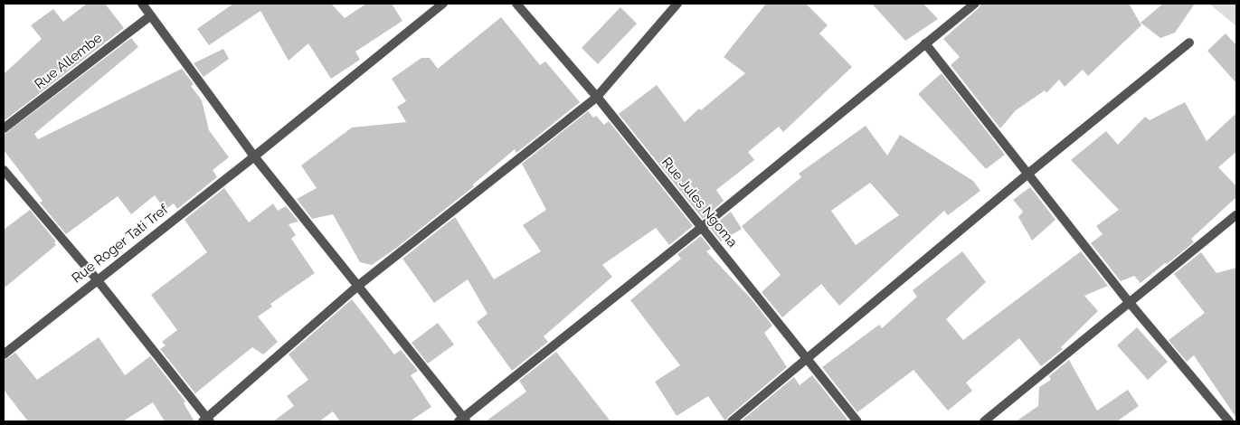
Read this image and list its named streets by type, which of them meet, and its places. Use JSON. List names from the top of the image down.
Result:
{
  "streets": {
    "street": ["Rue Allembe", "Rue Jules Ngoma", "Rue Roger Tati Tref"]
  }
}
